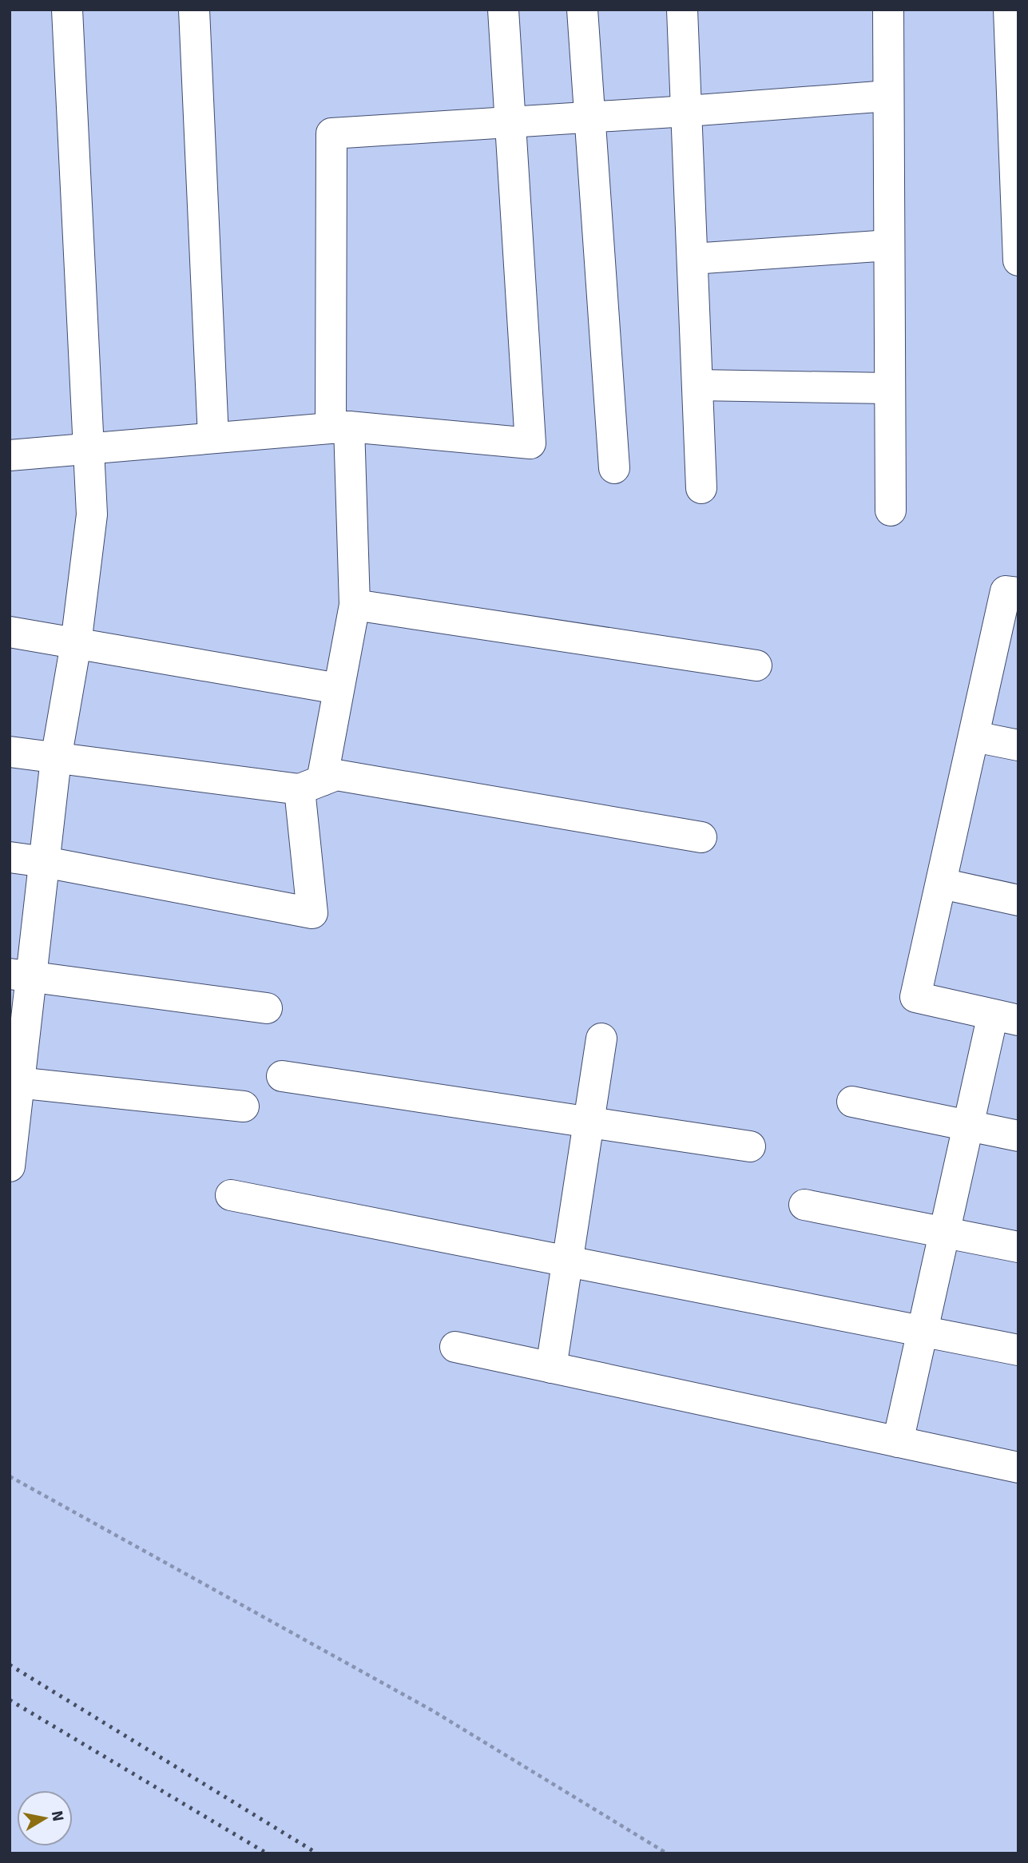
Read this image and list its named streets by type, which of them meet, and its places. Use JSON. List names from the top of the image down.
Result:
{
  "north": "right"
}
